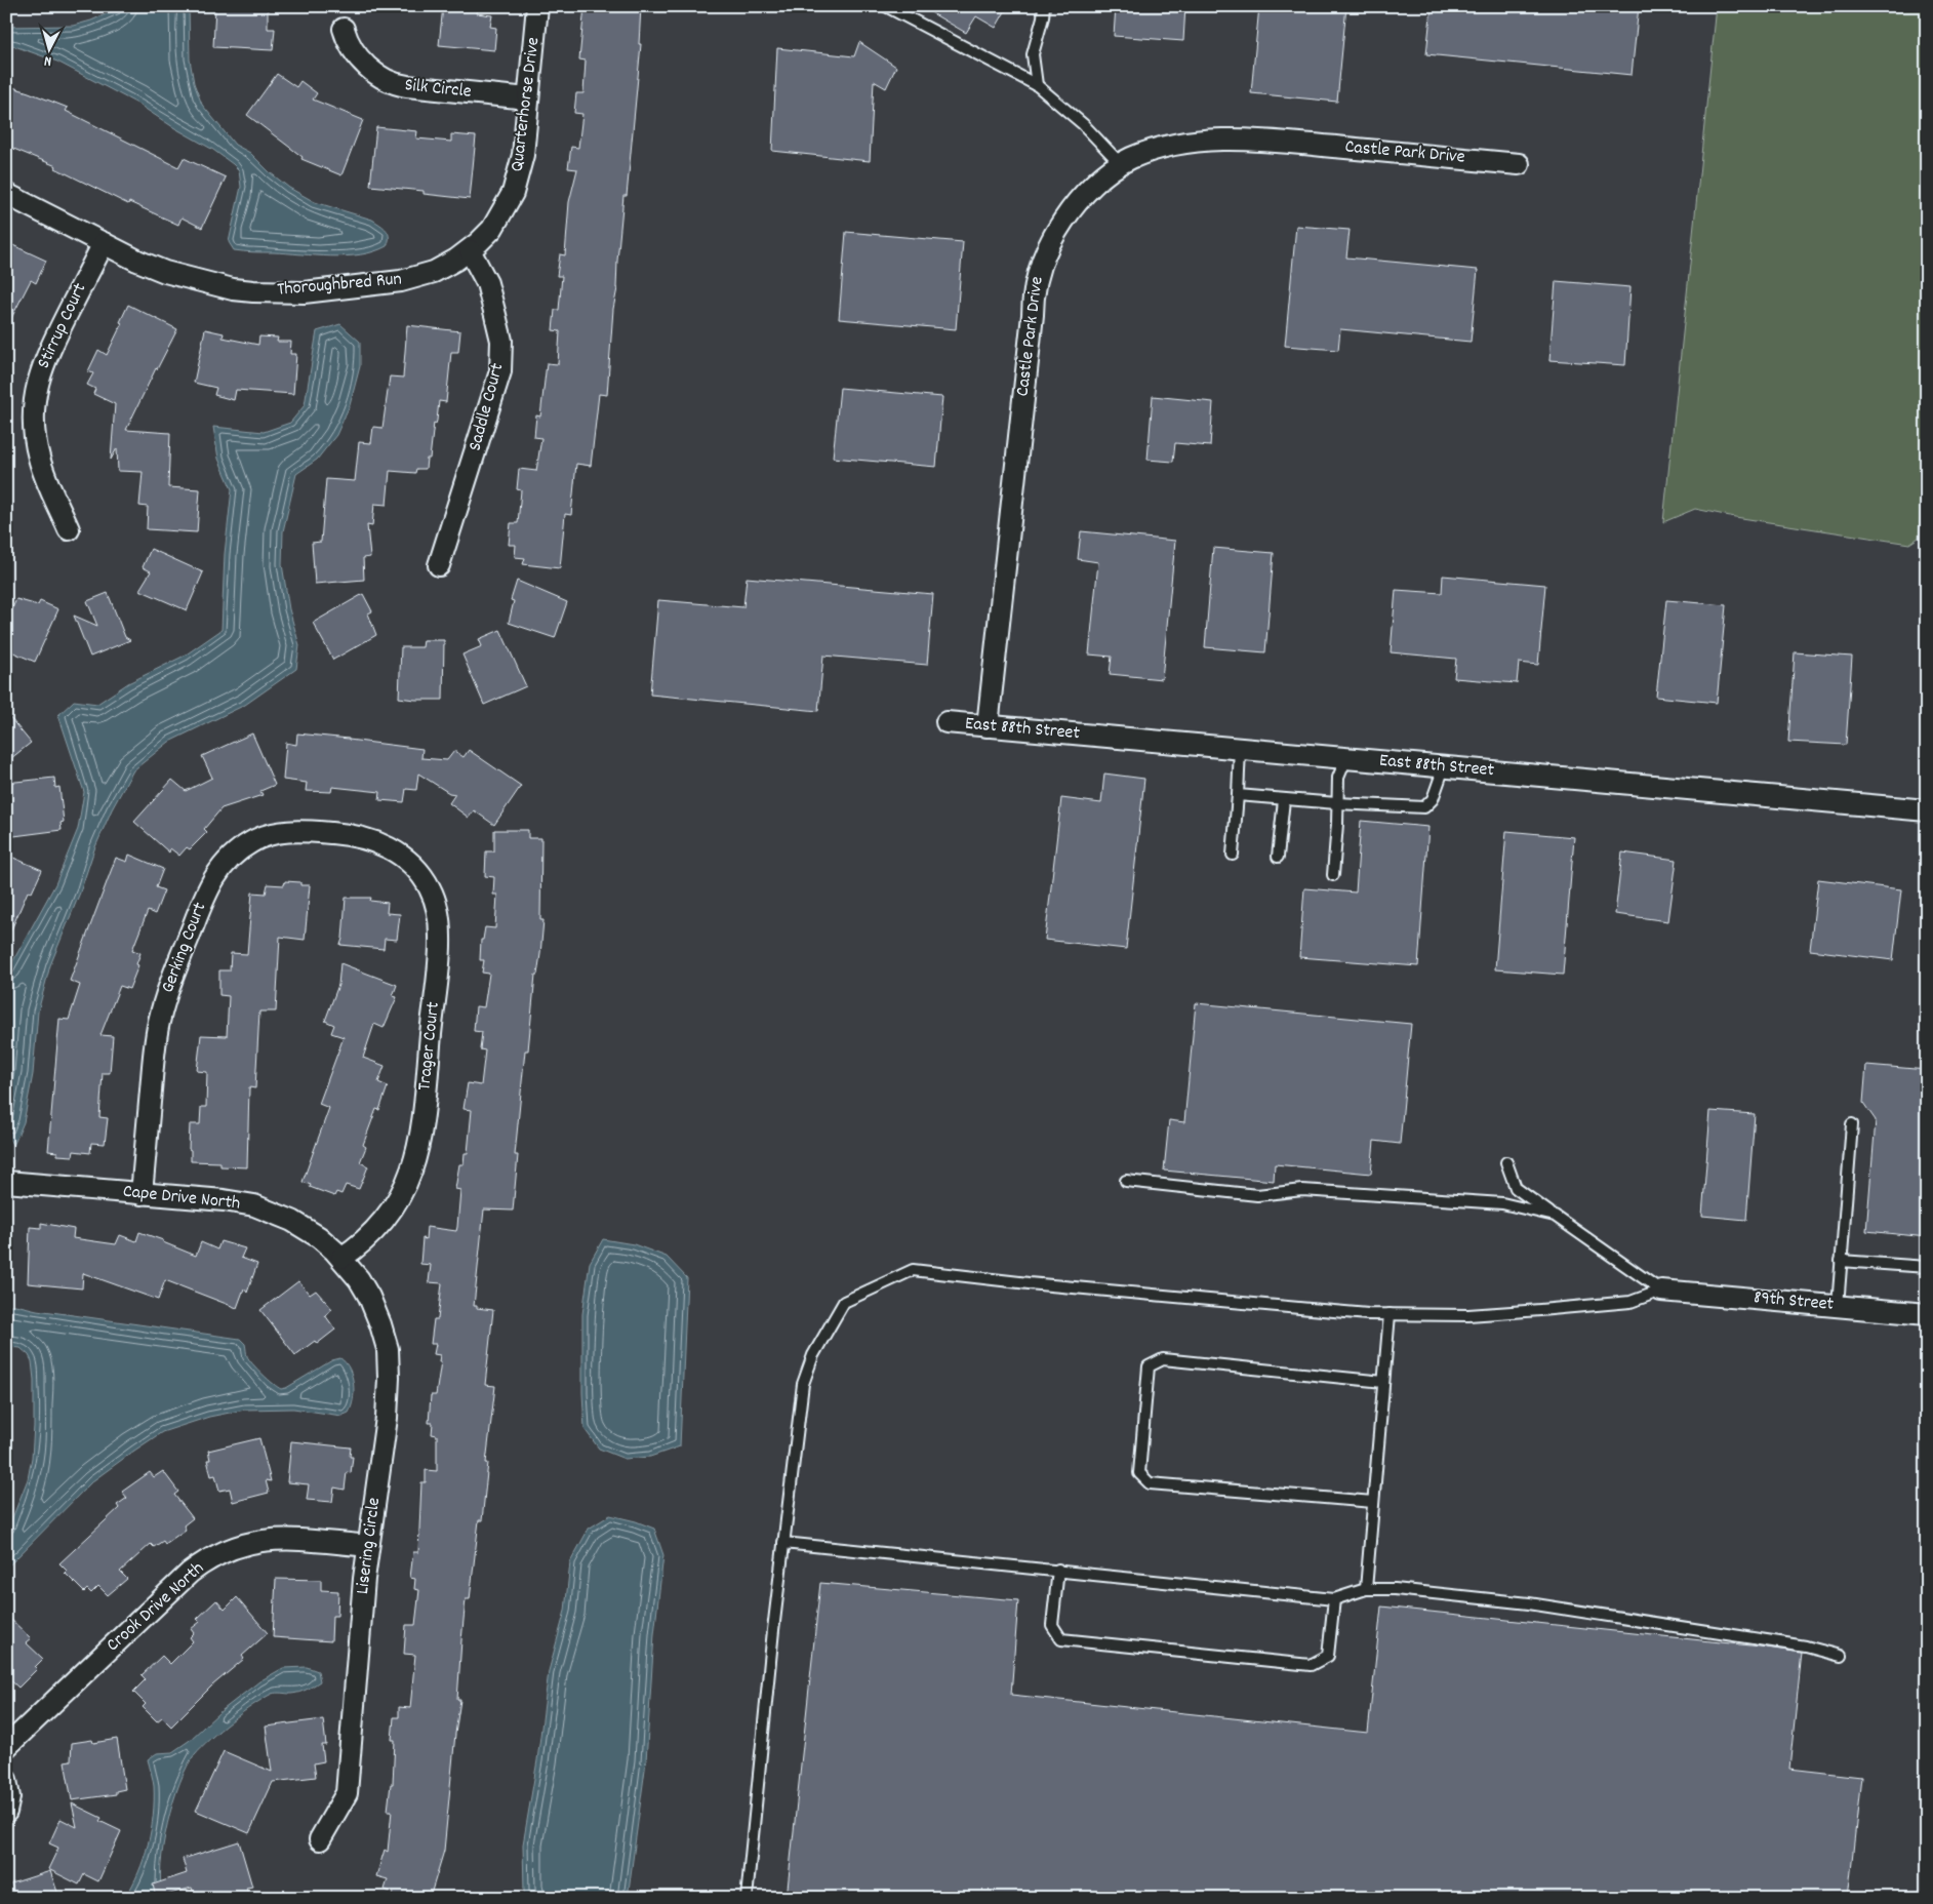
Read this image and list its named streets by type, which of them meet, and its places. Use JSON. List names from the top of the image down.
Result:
{
  "streets": {
    "street": [
      "Silk Circle",
      "Quarterhorse Drive",
      "Castle Park Drive",
      "Thoroughbred Run",
      "Stirrup Court",
      "Saddle Court",
      "East 88th Street",
      "Gerking Court",
      "Trager Court",
      "Cape Drive North",
      "89th Street",
      "Lisering Circle",
      "Crook Drive North"
    ]
  },
  "crossings": [
    ["Silk Circle", "Quarterhorse Drive"],
    ["Quarterhorse Drive", "Thoroughbred Run"],
    ["Castle Park Drive", "East 88th Street"],
    ["Thoroughbred Run", "Stirrup Court"],
    ["Thoroughbred Run", "Saddle Court"],
    ["Gerking Court", "Trager Court"],
    ["Gerking Court", "Cape Drive North"],
    ["Trager Court", "Cape Drive North"],
    ["Trager Court", "Lisering Circle"],
    ["Cape Drive North", "Lisering Circle"],
    ["Lisering Circle", "Crook Drive North"]
  ],
  "north": "bottom"
}
